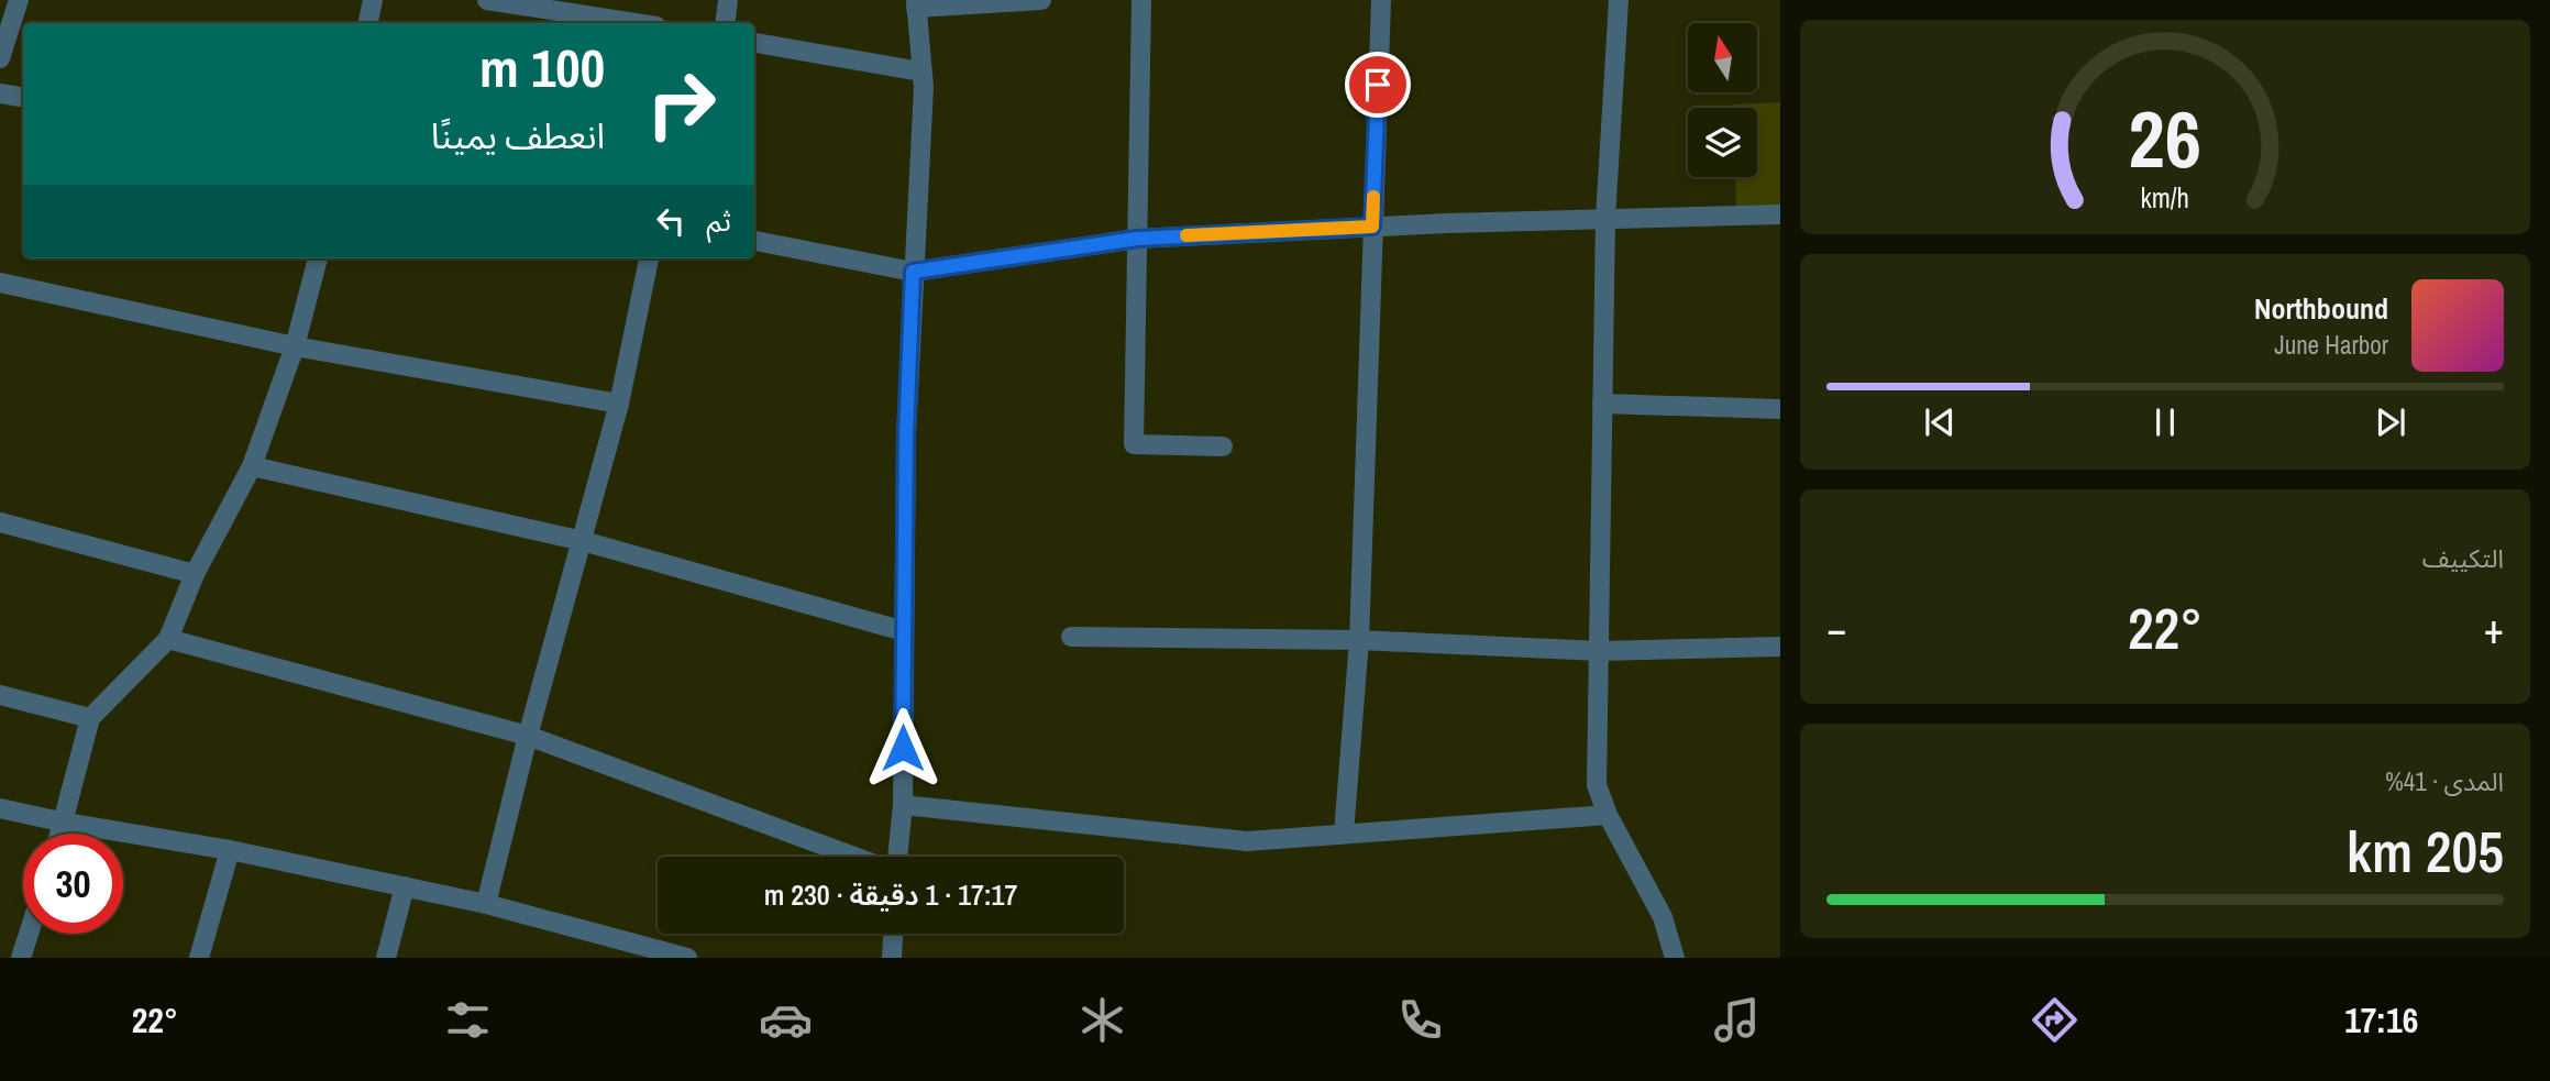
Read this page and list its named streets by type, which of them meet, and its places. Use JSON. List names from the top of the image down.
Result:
{
  "north": "top",
  "page": {
    "turn": ["100 m", "انعطف يمينًا"],
    "then": "ثم",
    "song": ["Northbound", "June Harbor"],
    "tile": [
      "التكييف",
      ["المدى · 41%", "205 km"]
    ],
    "heat": ["−", "22°", "+"],
    "limit": "30",
    "trip": "17:17 · 1 دقيقة · 230 m",
    "tabs": ["17:16", "22°"],
    "gauge": ["26", "km/h"]
  }
}
